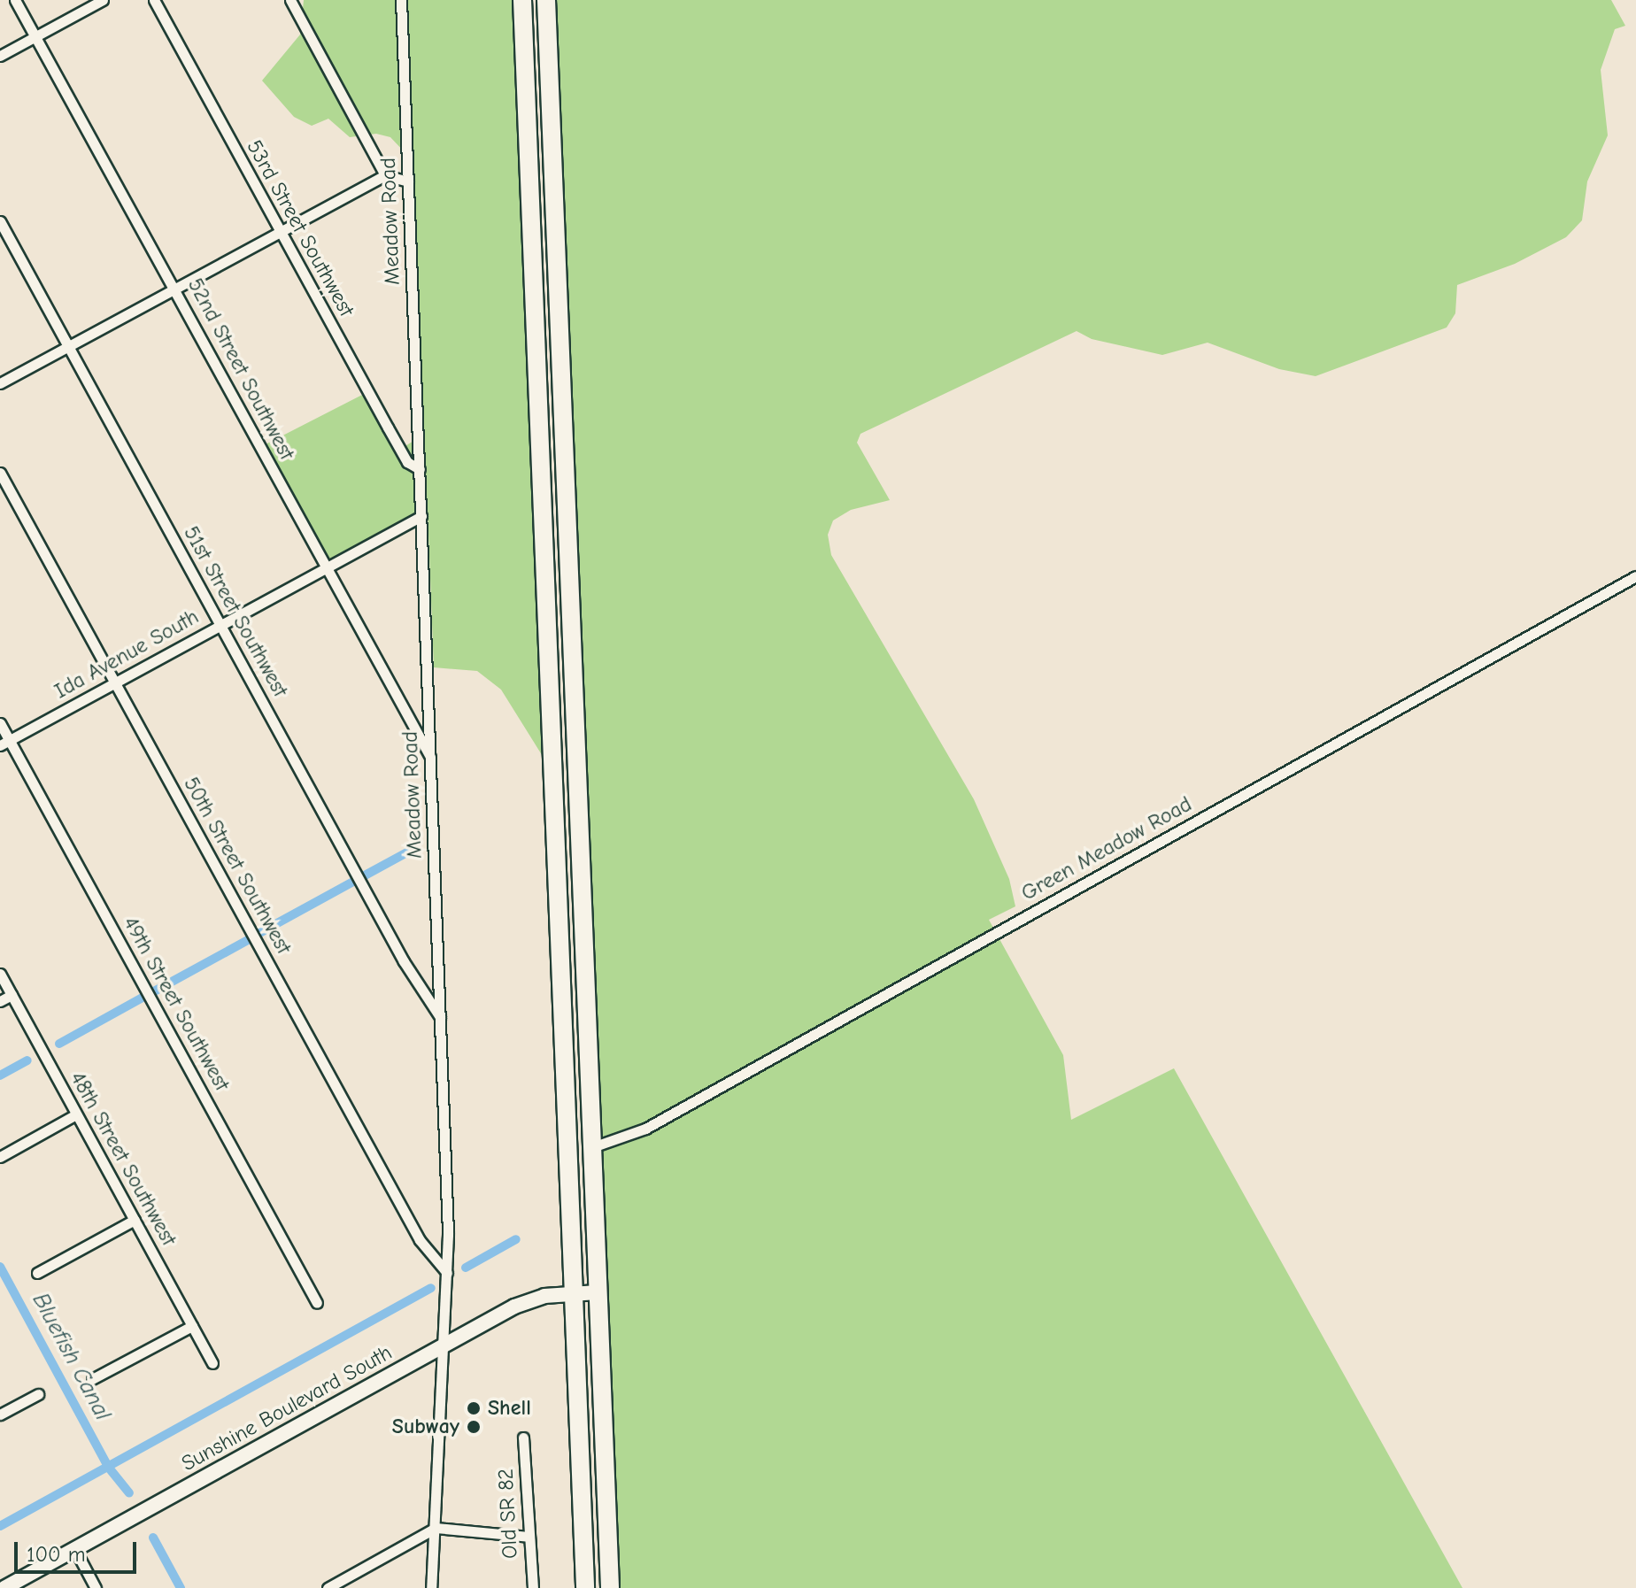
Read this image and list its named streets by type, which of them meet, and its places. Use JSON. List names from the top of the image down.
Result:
{
  "streets": {
    "street": [
      "Meadow Road",
      "53rd Street Southwest",
      "52nd Street Southwest",
      "51st Street Southwest",
      "Ida Avenue South",
      "Green Meadow Road",
      "50th Street Southwest",
      "49th Street Southwest",
      "48th Street Southwest",
      "Sunshine Boulevard South",
      "Old SR 82"
    ]
  },
  "crossings": [
    ["Meadow Road", "53rd Street Southwest"],
    ["Meadow Road", "52nd Street Southwest"],
    ["Meadow Road", "51st Street Southwest"],
    ["Meadow Road", "Ida Avenue South"],
    ["Meadow Road", "50th Street Southwest"],
    ["Meadow Road", "Sunshine Boulevard South"],
    ["52nd Street Southwest", "Ida Avenue South"],
    ["51st Street Southwest", "Ida Avenue South"],
    ["Ida Avenue South", "50th Street Southwest"],
    ["Ida Avenue South", "49th Street Southwest"]
  ],
  "water": ["Bluefish Canal"],
  "places": ["Shell", "Subway"],
  "scale_bar": "100 m"
}
